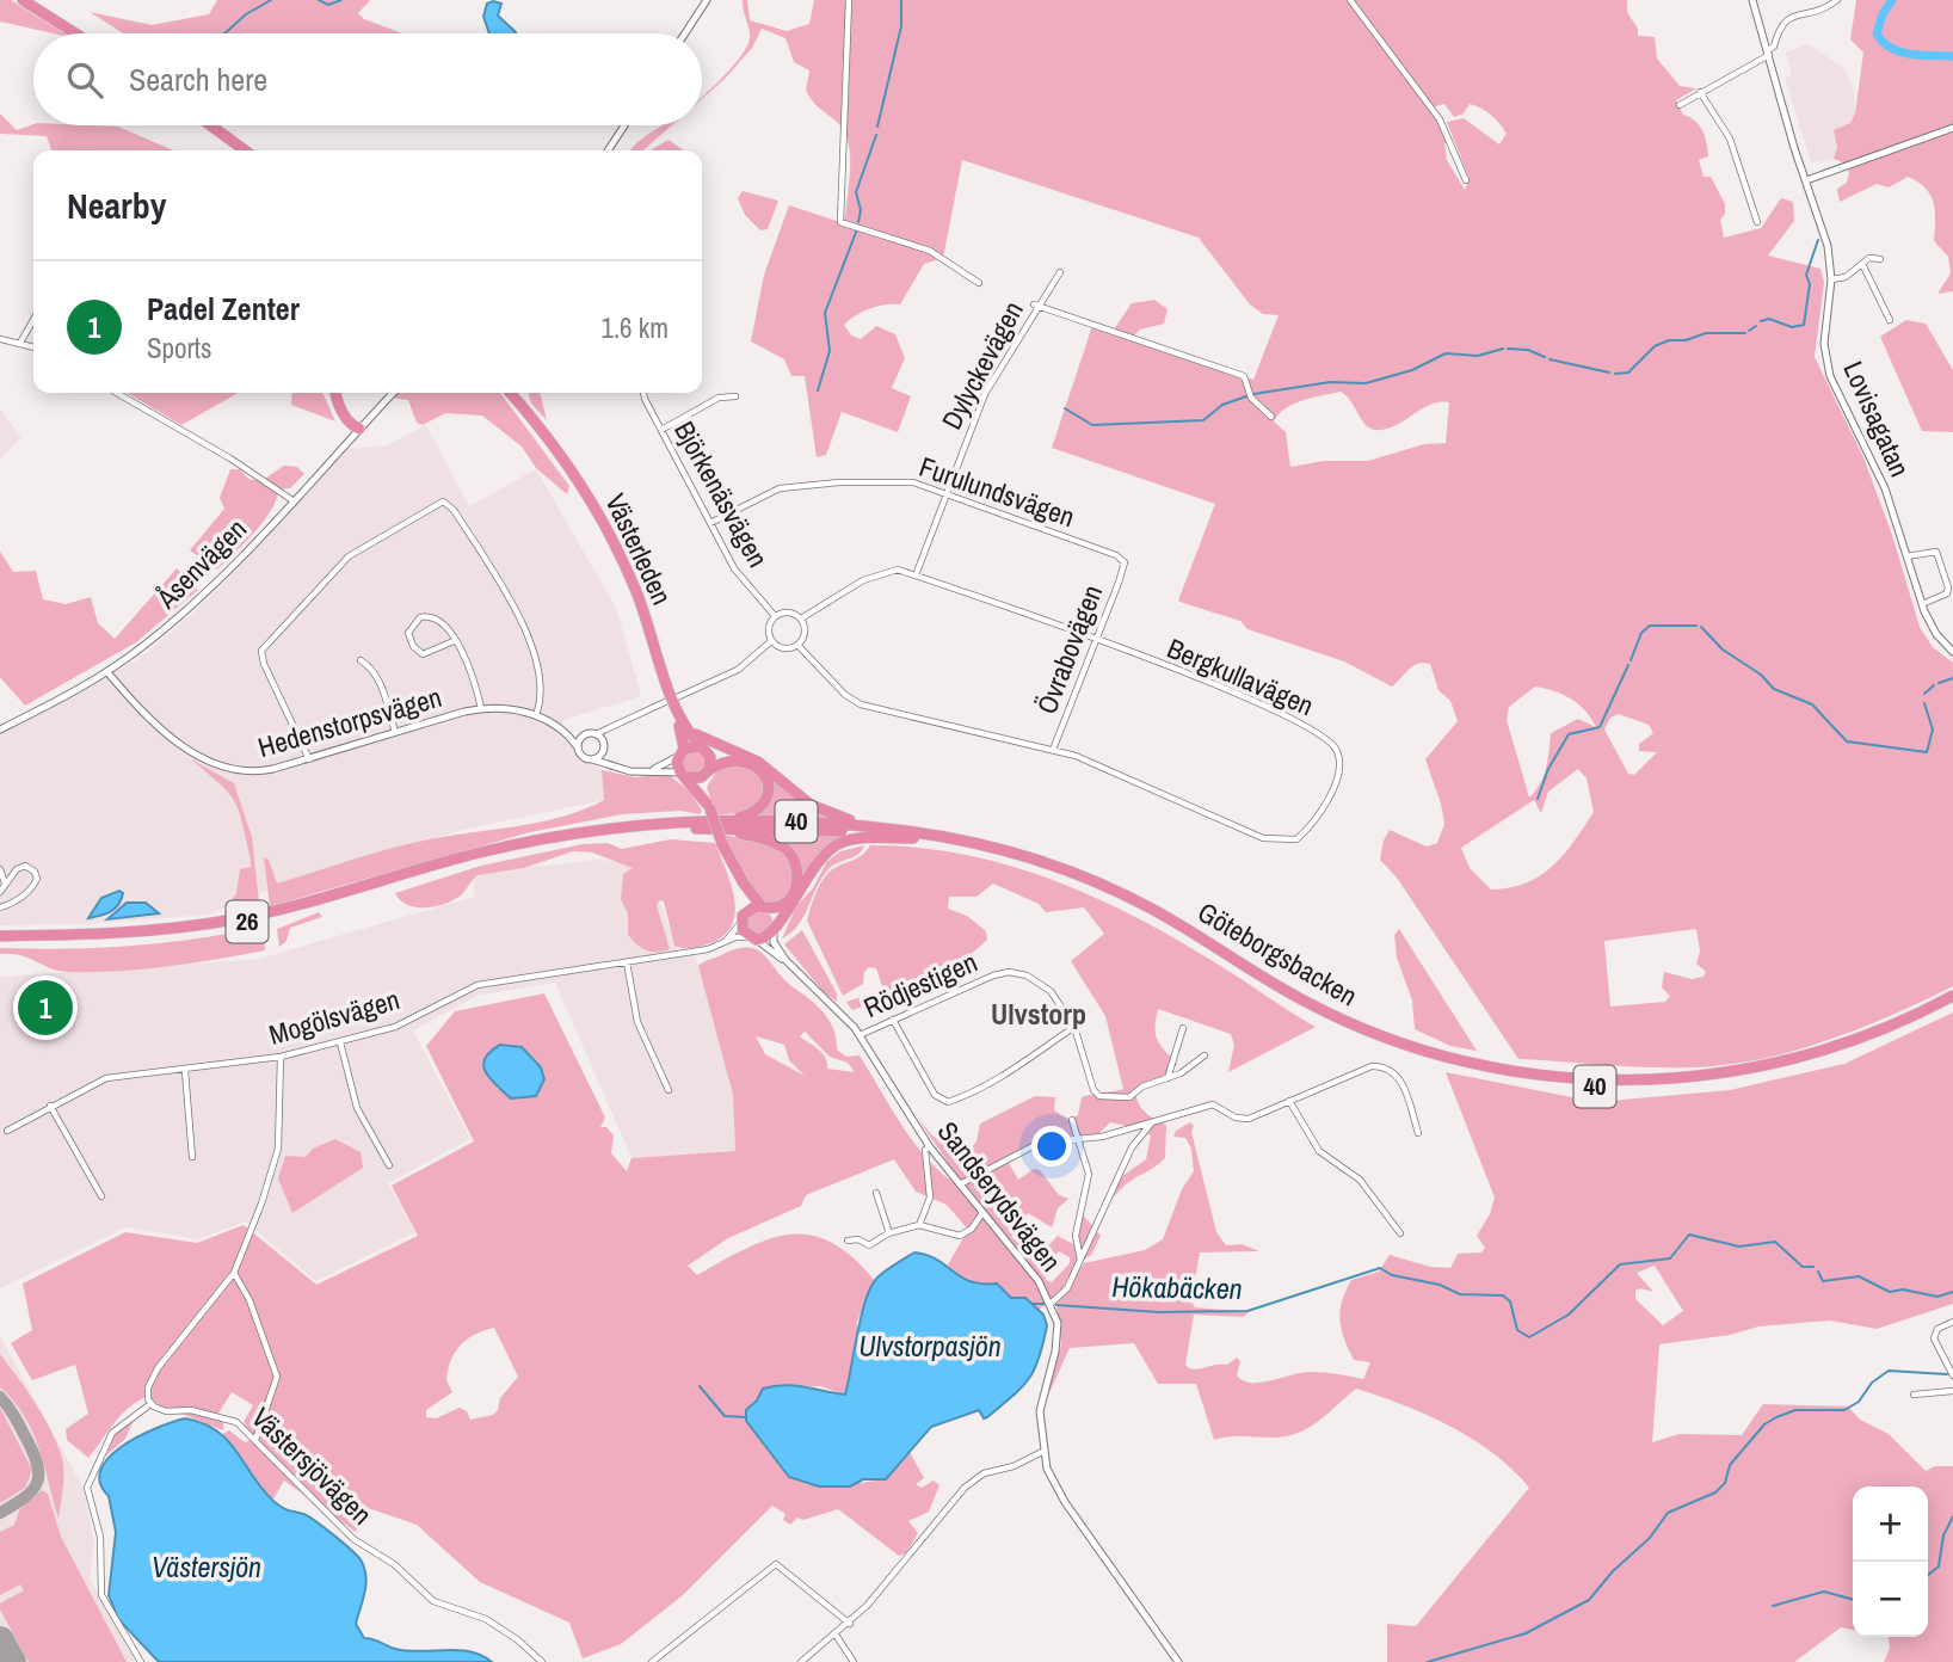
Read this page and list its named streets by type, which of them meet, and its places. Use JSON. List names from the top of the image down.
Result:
{
  "streets": {
    "highway": [
      "Västerleden",
      "40",
      "26",
      "Göteborgsbacken"
    ],
    "street": [
      "Dylyckevägen",
      "Lovisagatan",
      "Furulundsvägen",
      "Björkenäsvägen",
      "Åsenvägen",
      "Övrabovägen",
      "Bergkullavägen",
      "Hedenstorpsvägen",
      "Rödjestigen",
      "Mogölsvägen",
      "Sandserydsvägen",
      "Västersjövägen"
    ]
  },
  "crossings": [
    ["Dylyckevägen", "Furulundsvägen"],
    ["Dylyckevägen", "Bergkullavägen"],
    ["Furulundsvägen", "Björkenäsvägen"],
    ["Furulundsvägen", "Övrabovägen"],
    ["Björkenäsvägen", "Bergkullavägen"],
    ["Västerleden", "26"],
    ["Åsenvägen", "Hedenstorpsvägen"],
    ["Övrabovägen", "Bergkullavägen"],
    ["40", "26"],
    ["40", "Göteborgsbacken"],
    ["Rödjestigen", "Sandserydsvägen"],
    ["Mogölsvägen", "Sandserydsvägen"]
  ],
  "districts": ["Ulvstorp"],
  "water": ["Hökabäcken", "Ulvstorpasjön", "Västersjön"],
  "page": {
    "search": "Search here",
    "heading": "Nearby",
    "list": [
      {
        "mark": "1",
        "name": "Padel Zenter",
        "note": "Sports",
        "value": "1.6 km"
      }
    ],
    "pins": "1",
    "map_buttons": ["+", "−"]
  }
}
